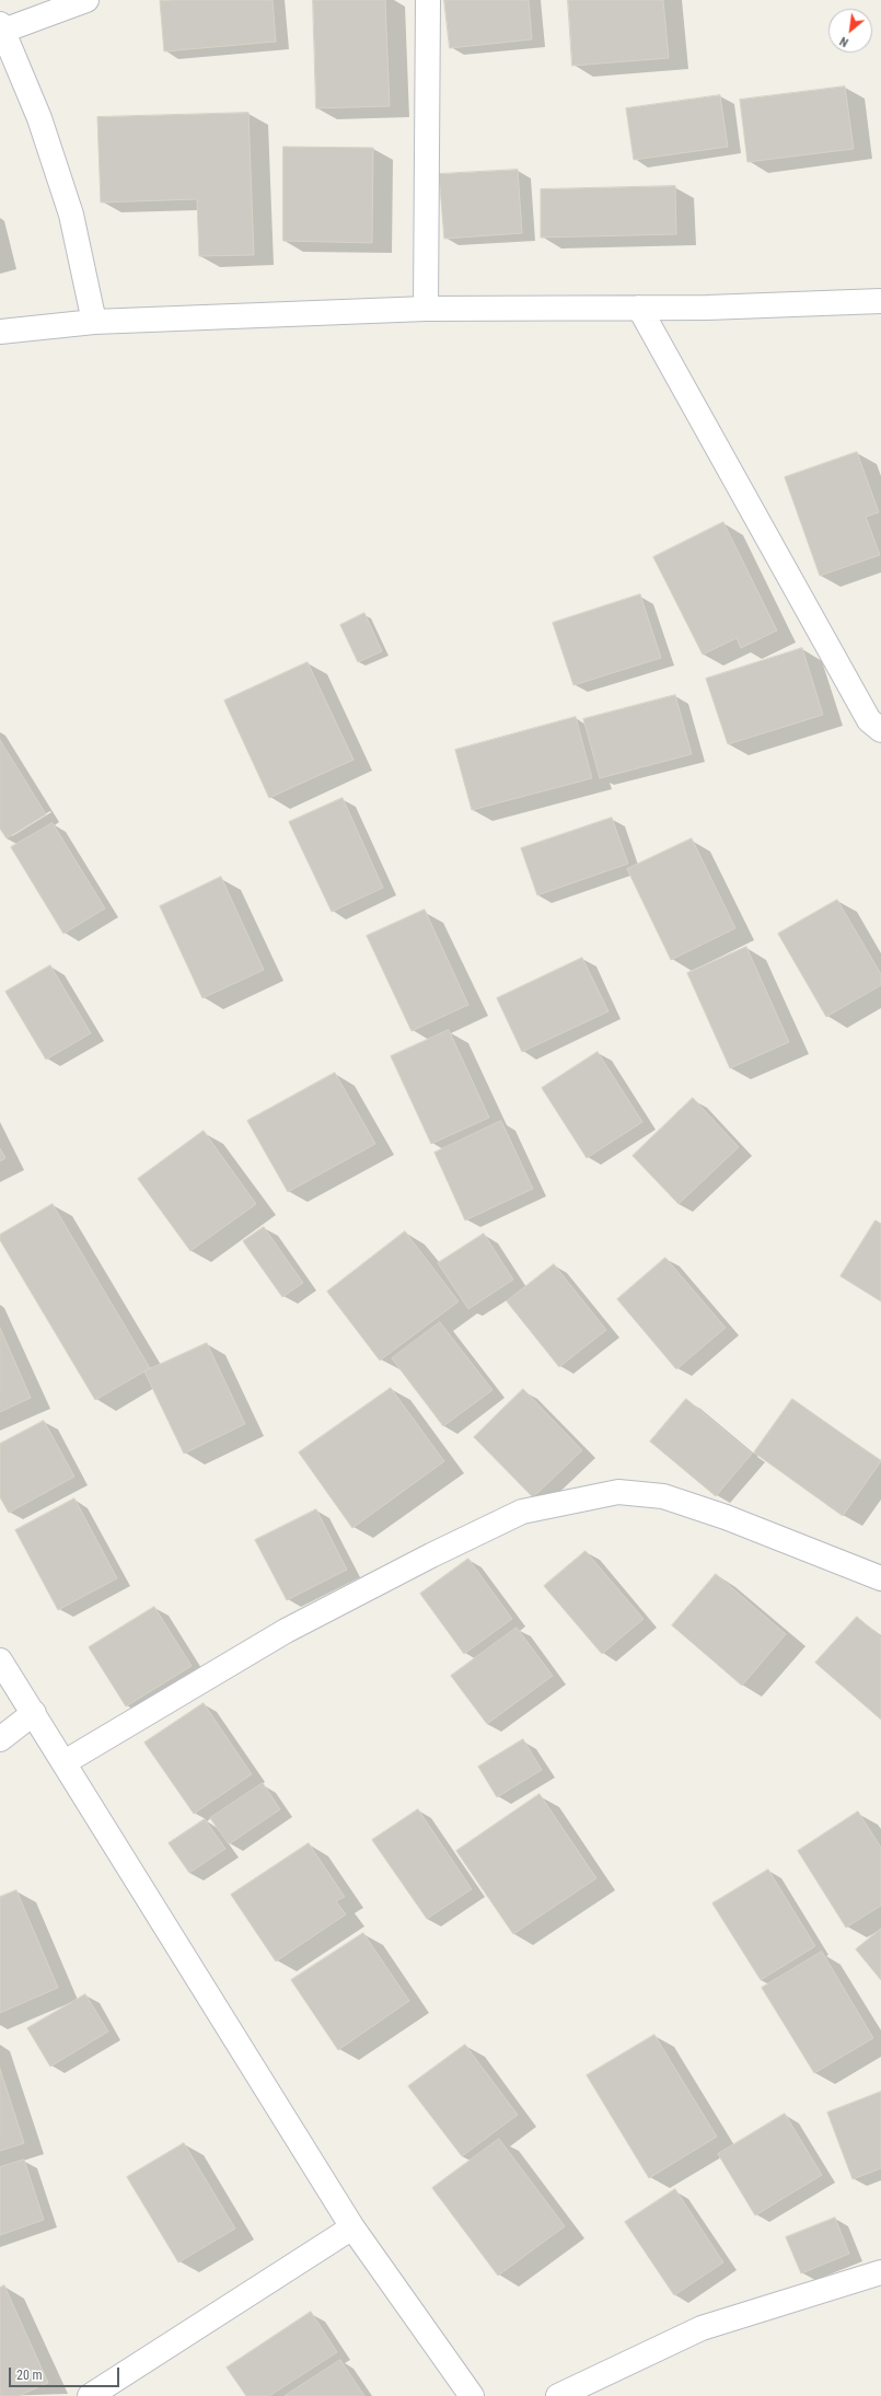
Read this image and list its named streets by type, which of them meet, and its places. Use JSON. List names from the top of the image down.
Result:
{
  "scale_bar": "20 m",
  "north": "bottom left"
}
